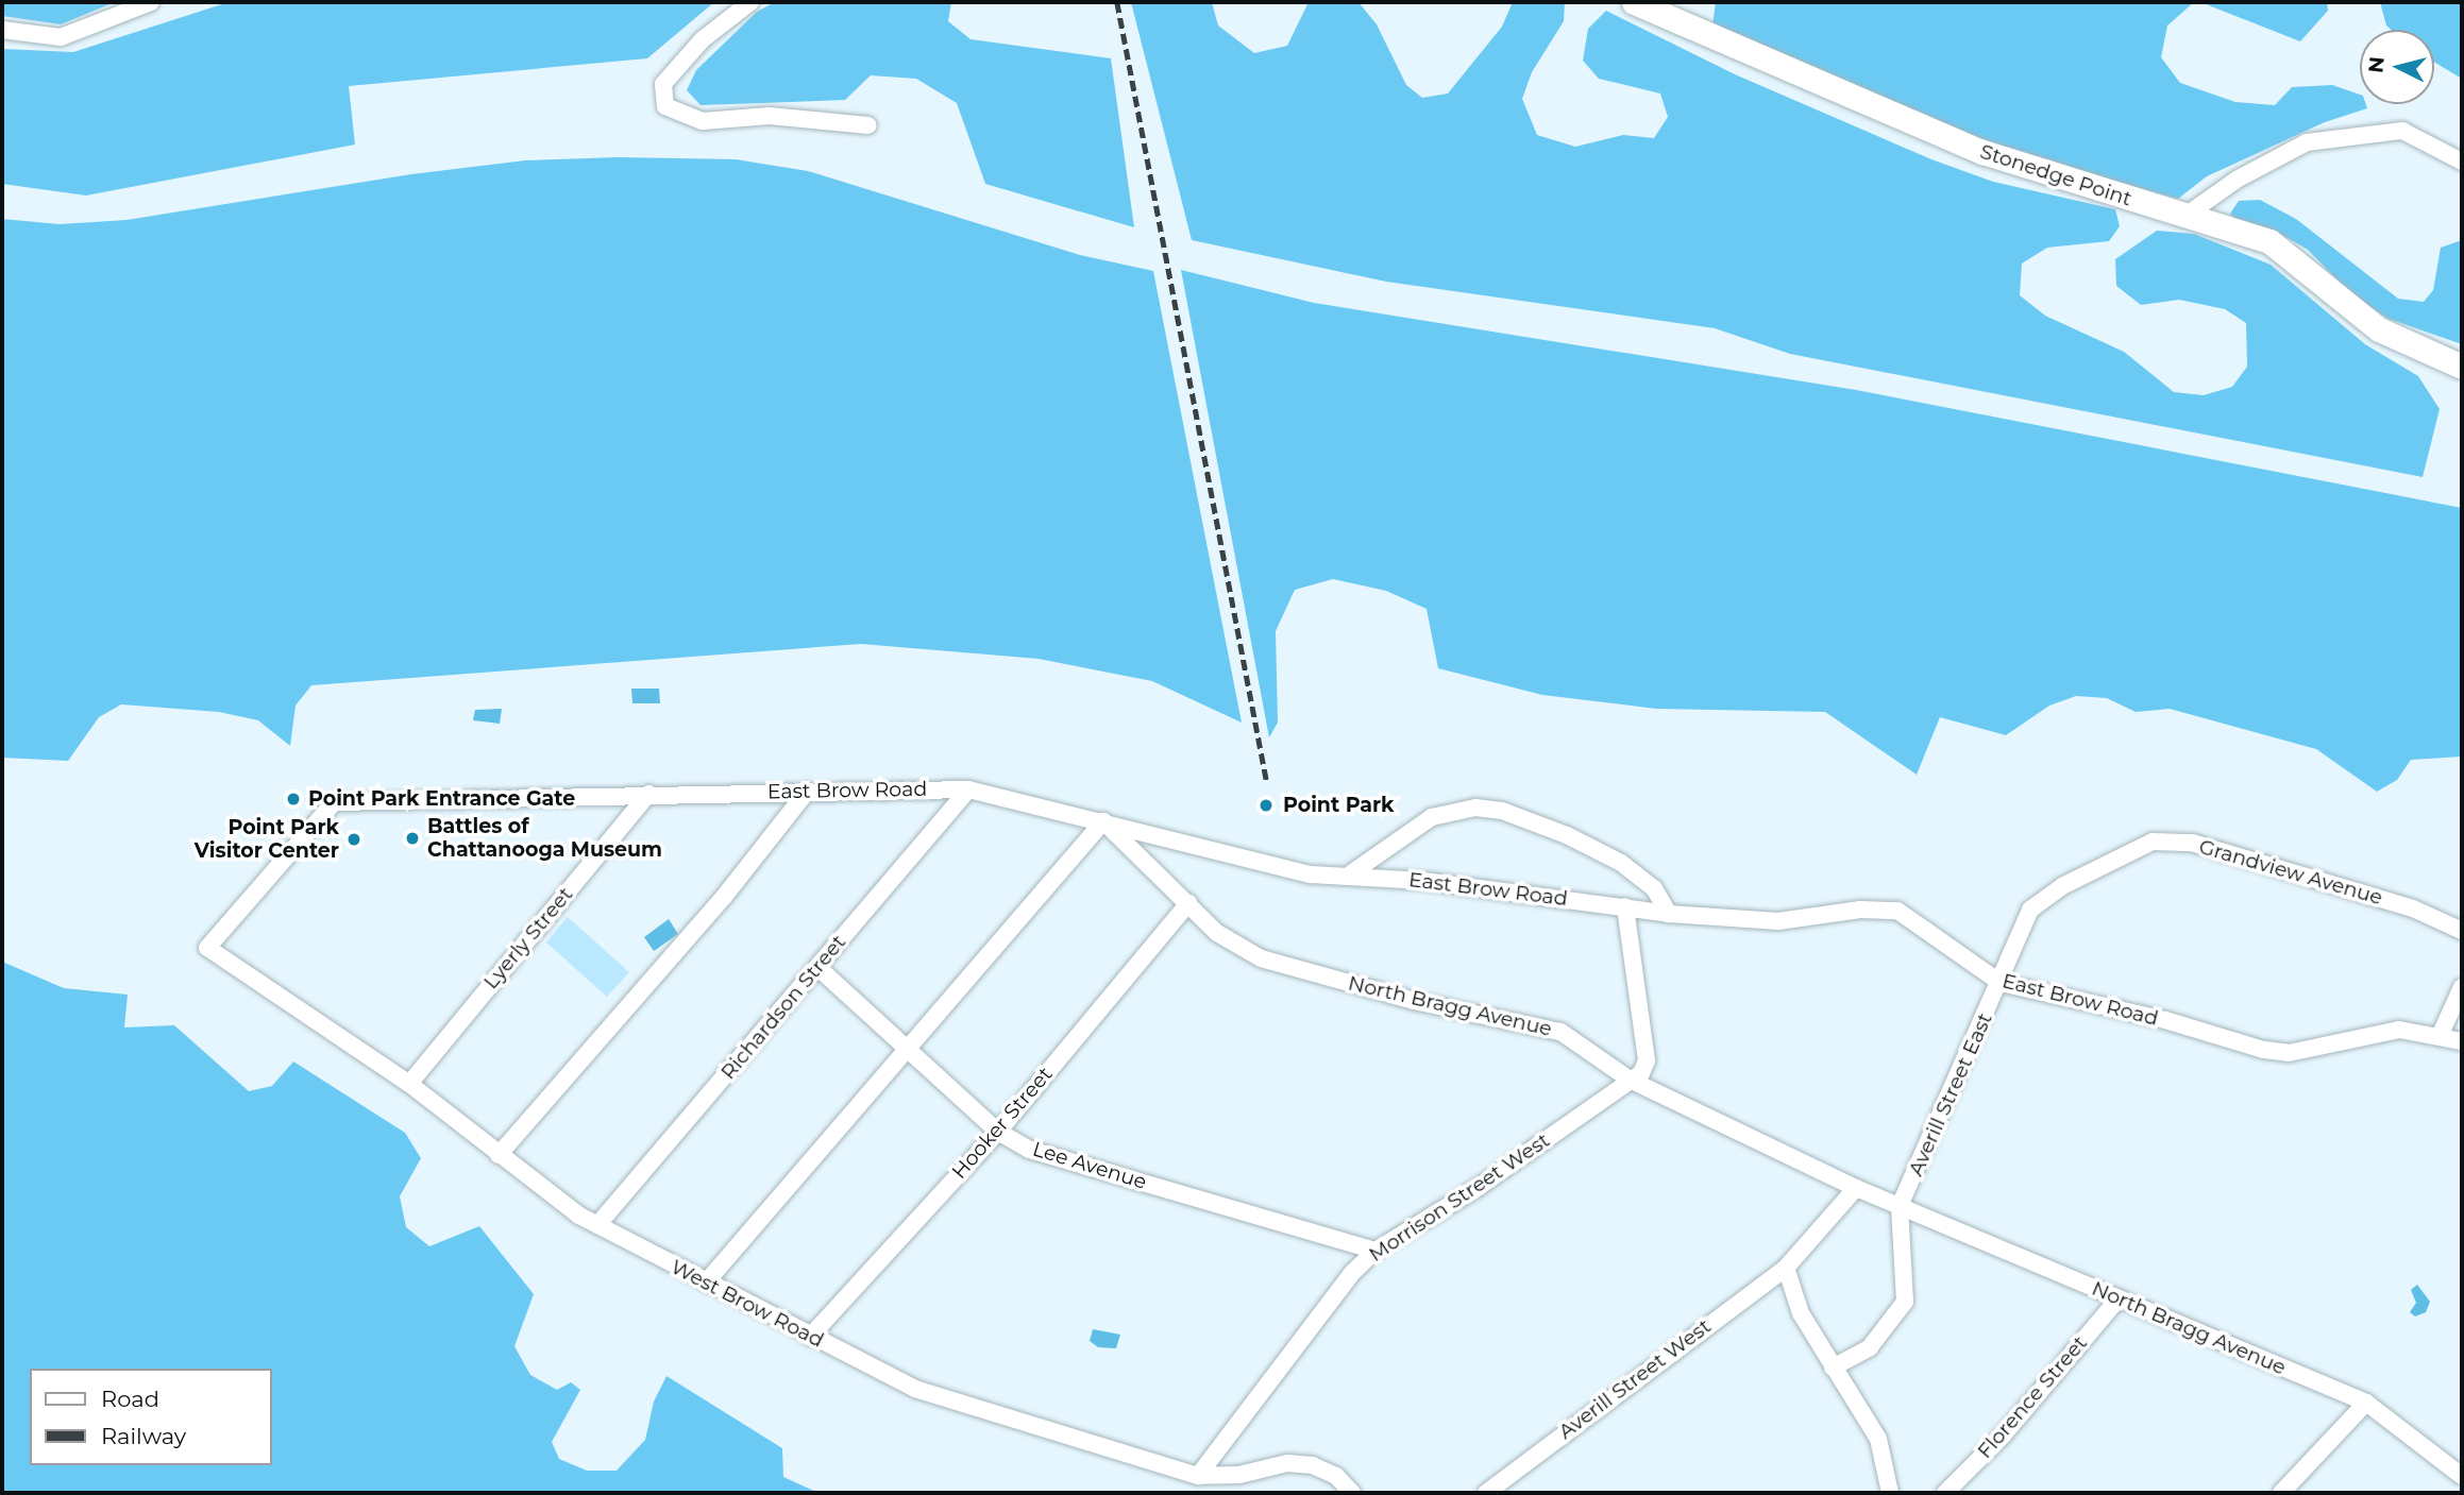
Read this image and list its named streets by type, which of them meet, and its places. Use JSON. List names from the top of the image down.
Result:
{
  "streets": {
    "main road": ["Stonedge Point"],
    "street": [
      "East Brow Road",
      "Grandview Avenue",
      "Lyerly Street",
      "North Bragg Avenue",
      "Richardson Street",
      "Averill Street East",
      "Hooker Street",
      "Lee Avenue",
      "Morrison Street West",
      "West Brow Road",
      "Averill Street West",
      "Florence Street"
    ]
  },
  "crossings": [
    ["East Brow Road", "Grandview Avenue"],
    ["East Brow Road", "Lyerly Street"],
    ["East Brow Road", "North Bragg Avenue"],
    ["East Brow Road", "Richardson Street"],
    ["East Brow Road", "Averill Street East"],
    ["East Brow Road", "West Brow Road"],
    ["Grandview Avenue", "Averill Street East"],
    ["Lyerly Street", "West Brow Road"],
    ["North Bragg Avenue", "Averill Street East"],
    ["North Bragg Avenue", "Hooker Street"],
    ["North Bragg Avenue", "Morrison Street West"],
    ["North Bragg Avenue", "Averill Street West"],
    ["North Bragg Avenue", "Florence Street"],
    ["Richardson Street", "Lee Avenue"],
    ["Richardson Street", "West Brow Road"],
    ["Hooker Street", "Lee Avenue"],
    ["Hooker Street", "West Brow Road"],
    ["Lee Avenue", "Morrison Street West"],
    ["Morrison Street West", "West Brow Road"]
  ],
  "places": [
    "Point Park Entrance Gate",
    "Point Park",
    "Battles of Chattanooga Museum",
    "Point Park Visitor Center"
  ],
  "legend": ["Road", "Railway"],
  "north": "left"
}
